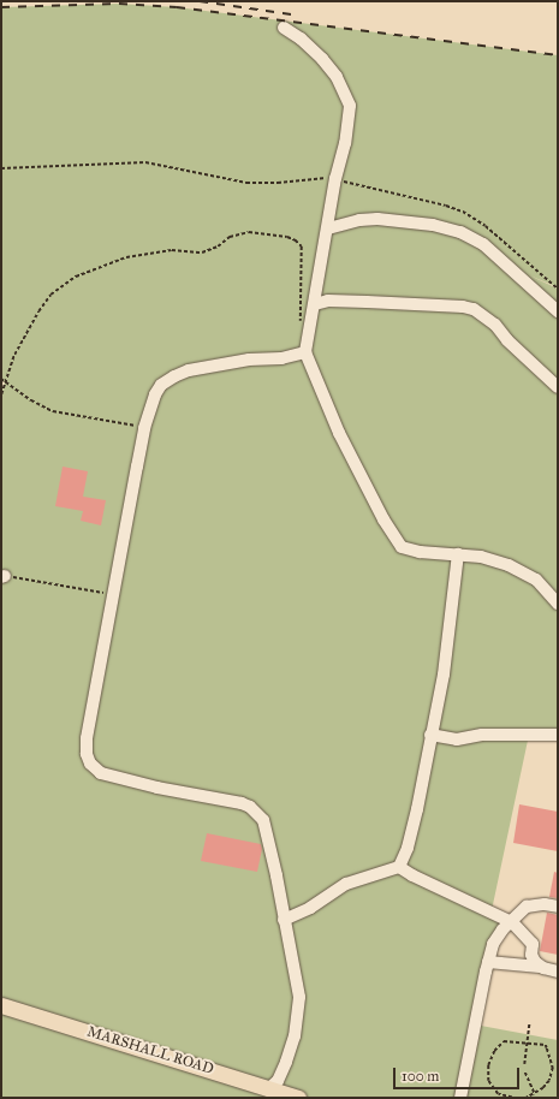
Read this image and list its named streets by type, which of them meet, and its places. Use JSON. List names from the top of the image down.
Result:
{
  "streets": {
    "main road": ["MARSHALL ROAD"]
  },
  "scale_bar": "100 m"
}
